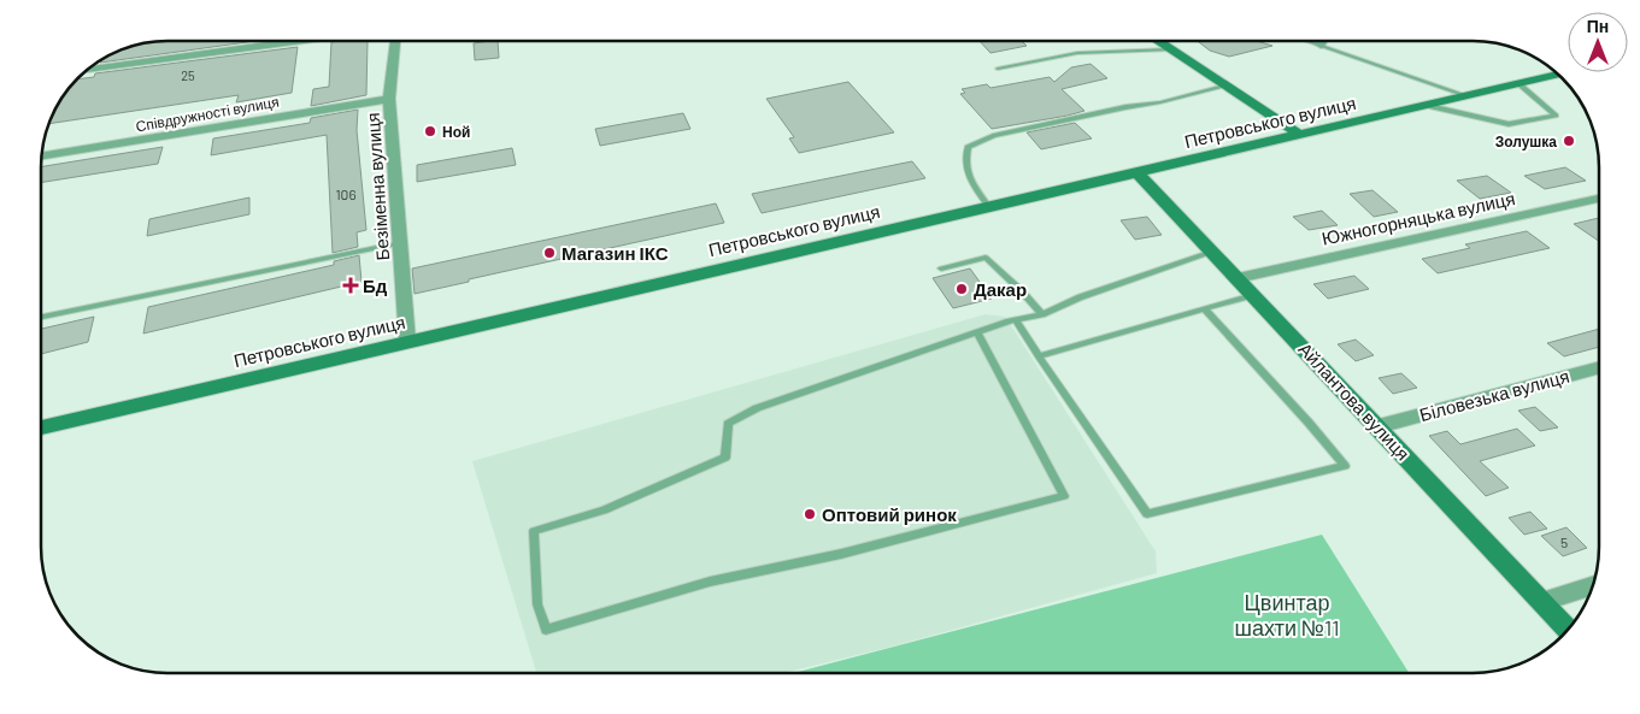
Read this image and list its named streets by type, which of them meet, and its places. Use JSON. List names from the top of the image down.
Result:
{
  "streets": {
    "main road": ["Петровського вулиця", "Айлантова вулиця"],
    "street": [
      "Співдружності вулиця",
      "Безіменна вулиця",
      "Южногорняцька вулиця",
      "Біловезька вулиця"
    ]
  },
  "crossings": [
    ["Співдружності вулиця", "Безіменна вулиця"],
    ["Петровського вулиця", "Безіменна вулиця"],
    ["Петровського вулиця", "Айлантова вулиця"],
    ["Южногорняцька вулиця", "Айлантова вулиця"],
    ["Біловезька вулиця", "Айлантова вулиця"]
  ],
  "parks": ["Цвинтар шахти №11"],
  "places": {
    "other": [
      "Ной",
      "Золушка",
      "Магазин ІКС",
      "Дакар",
      "Оптовий ринок"
    ],
    "health": ["Бд"]
  },
  "house_numbers": ["25", "106", "5"],
  "north": "top"
}
